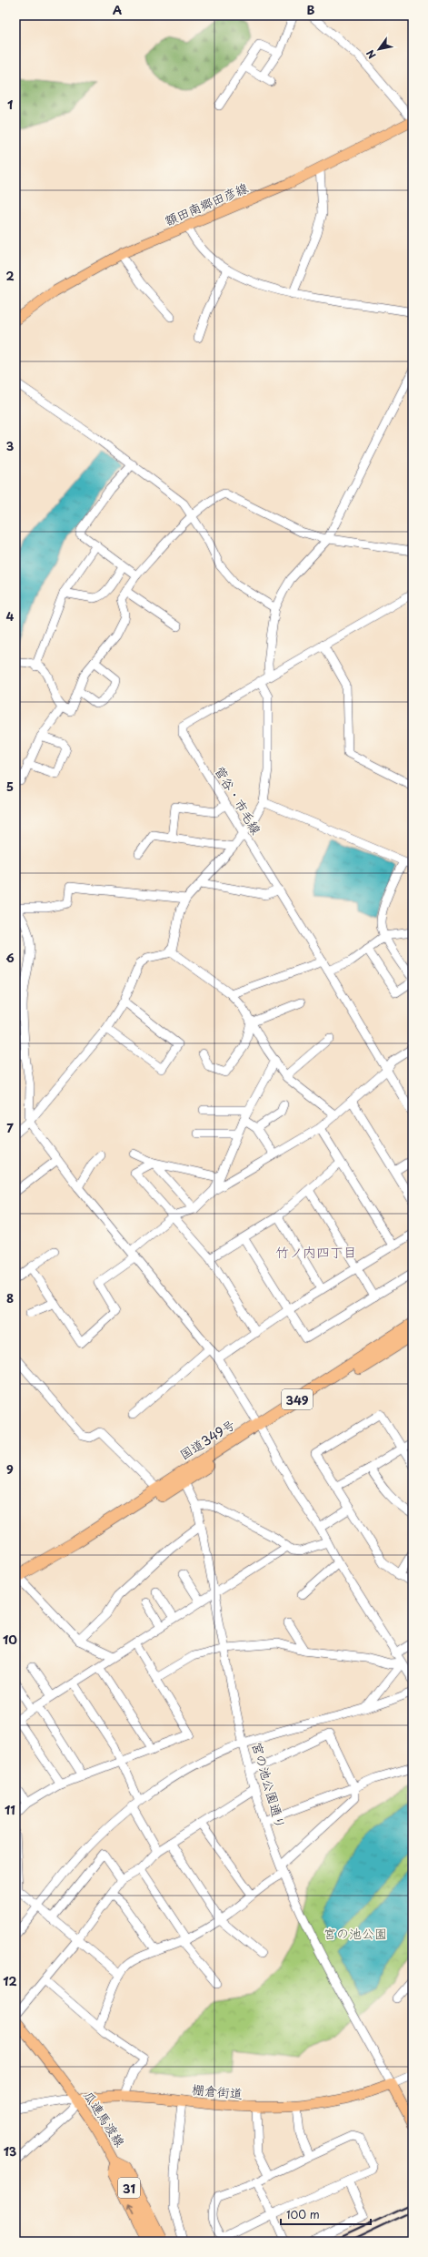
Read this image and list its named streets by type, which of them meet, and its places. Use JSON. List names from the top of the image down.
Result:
{
  "streets": {
    "highway": ["349", "国道349号"],
    "main road": [
      "額田南郷田彦線",
      "棚倉街道",
      "瓜連馬渡線",
      "31"
    ],
    "street": ["菅谷・市毛線", "宮の池公園通り"]
  },
  "crossings": [
    ["国道349号", "宮の池公園通り"],
    ["宮の池公園通り", "棚倉街道"],
    ["棚倉街道", "瓜連馬渡線"]
  ],
  "districts": ["竹ノ内四丁目"],
  "parks": ["宮の池公園"],
  "scale_bar": "100 m",
  "north": "bottom left",
  "grid": {
    "columns": ["A", "B"],
    "rows": [
      "1",
      "2",
      "3",
      "4",
      "5",
      "6",
      "7",
      "8",
      "9",
      "10",
      "11",
      "12",
      "13"
    ]
  }
}
